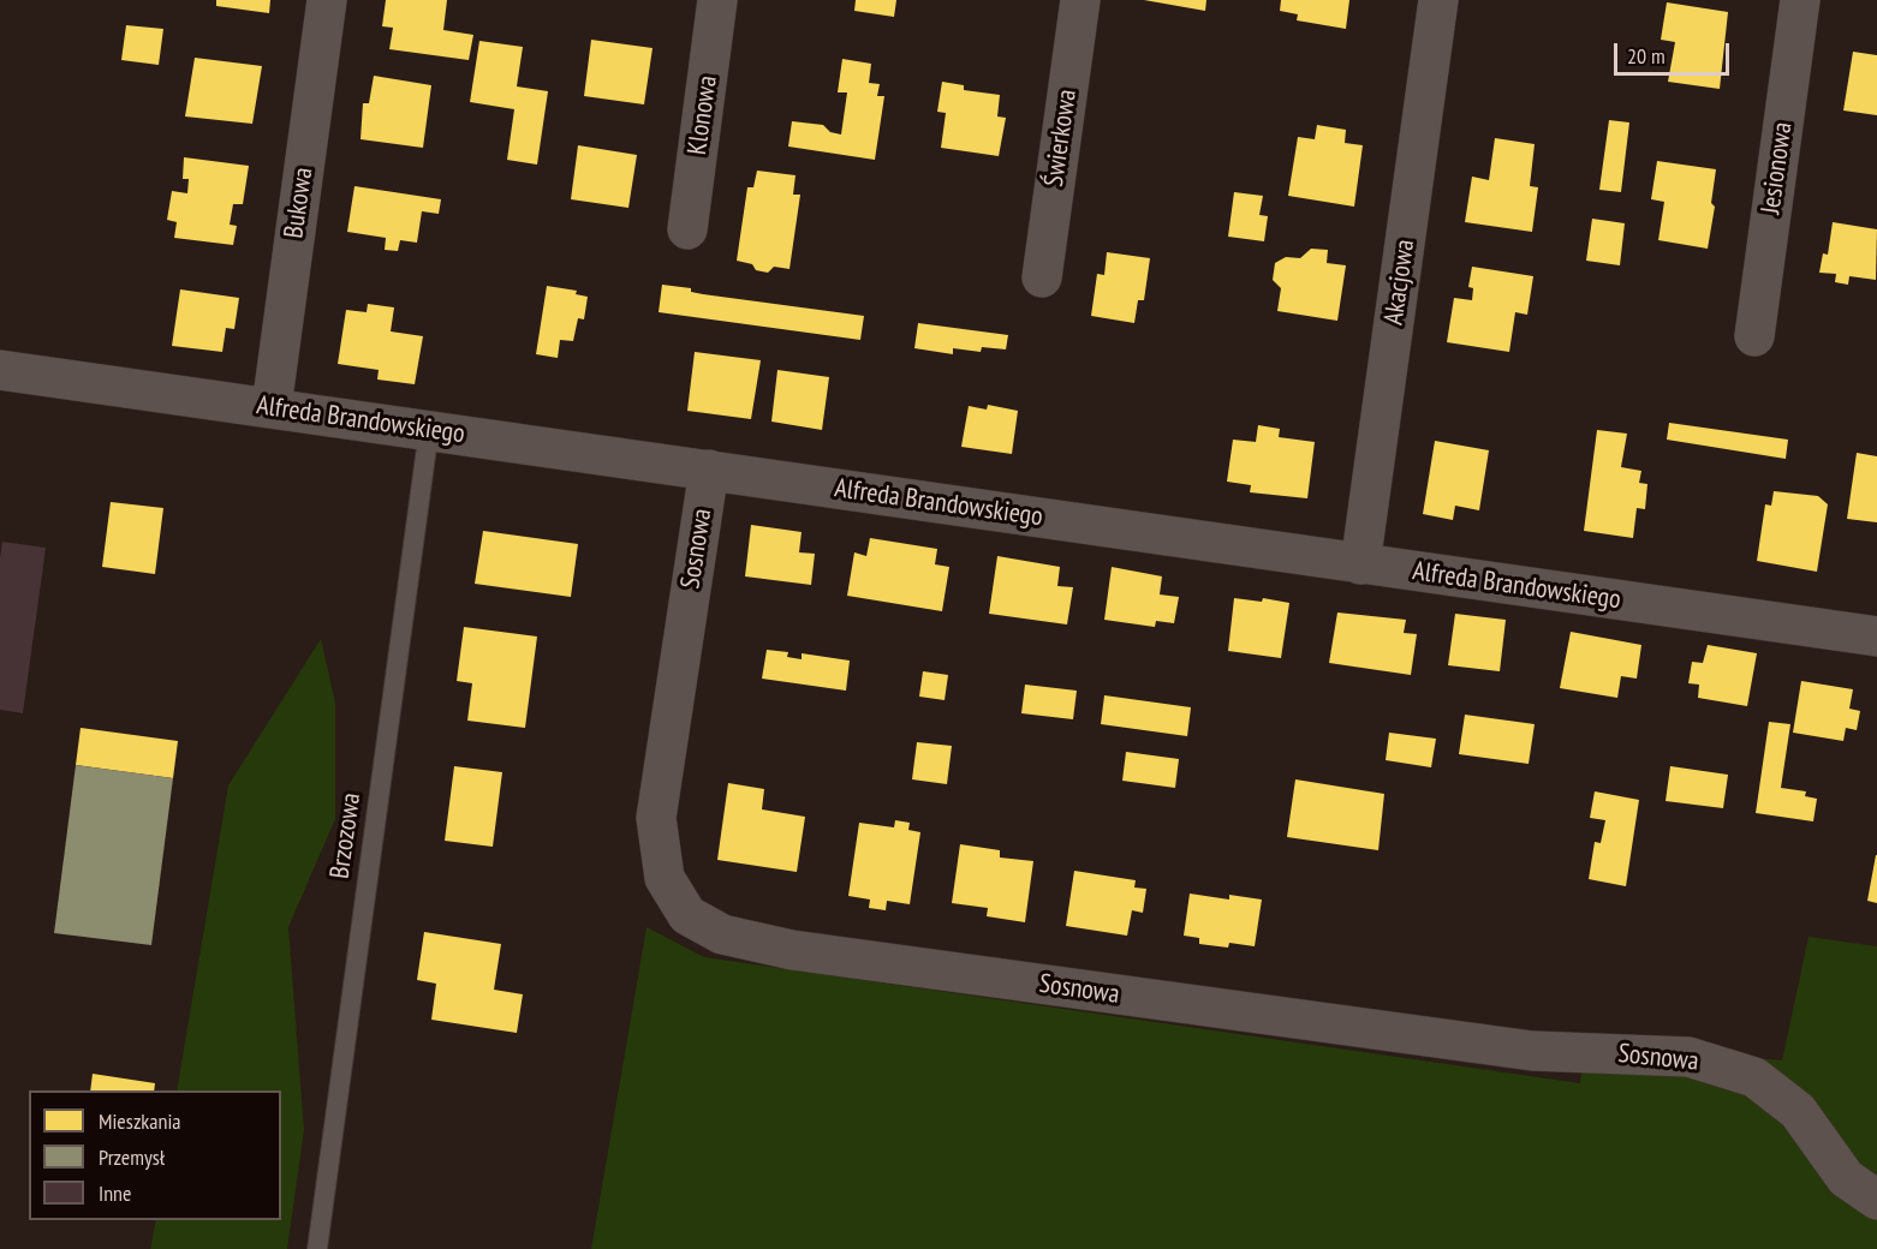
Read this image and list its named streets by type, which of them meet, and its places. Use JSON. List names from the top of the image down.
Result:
{
  "streets": {
    "street": [
      "Klonowa",
      "Świerkowa",
      "Jesionowa",
      "Bukowa",
      "Akacjowa",
      "Alfreda Brandowskiego",
      "Sosnowa"
    ],
    "lane": ["Brzozowa"]
  },
  "crossings": [
    ["Bukowa", "Alfreda Brandowskiego"],
    ["Akacjowa", "Alfreda Brandowskiego"],
    ["Alfreda Brandowskiego", "Sosnowa"],
    ["Alfreda Brandowskiego", "Brzozowa"]
  ],
  "legend": ["Mieszkania", "Przemysł", "Inne"],
  "scale_bar": "20 m"
}
